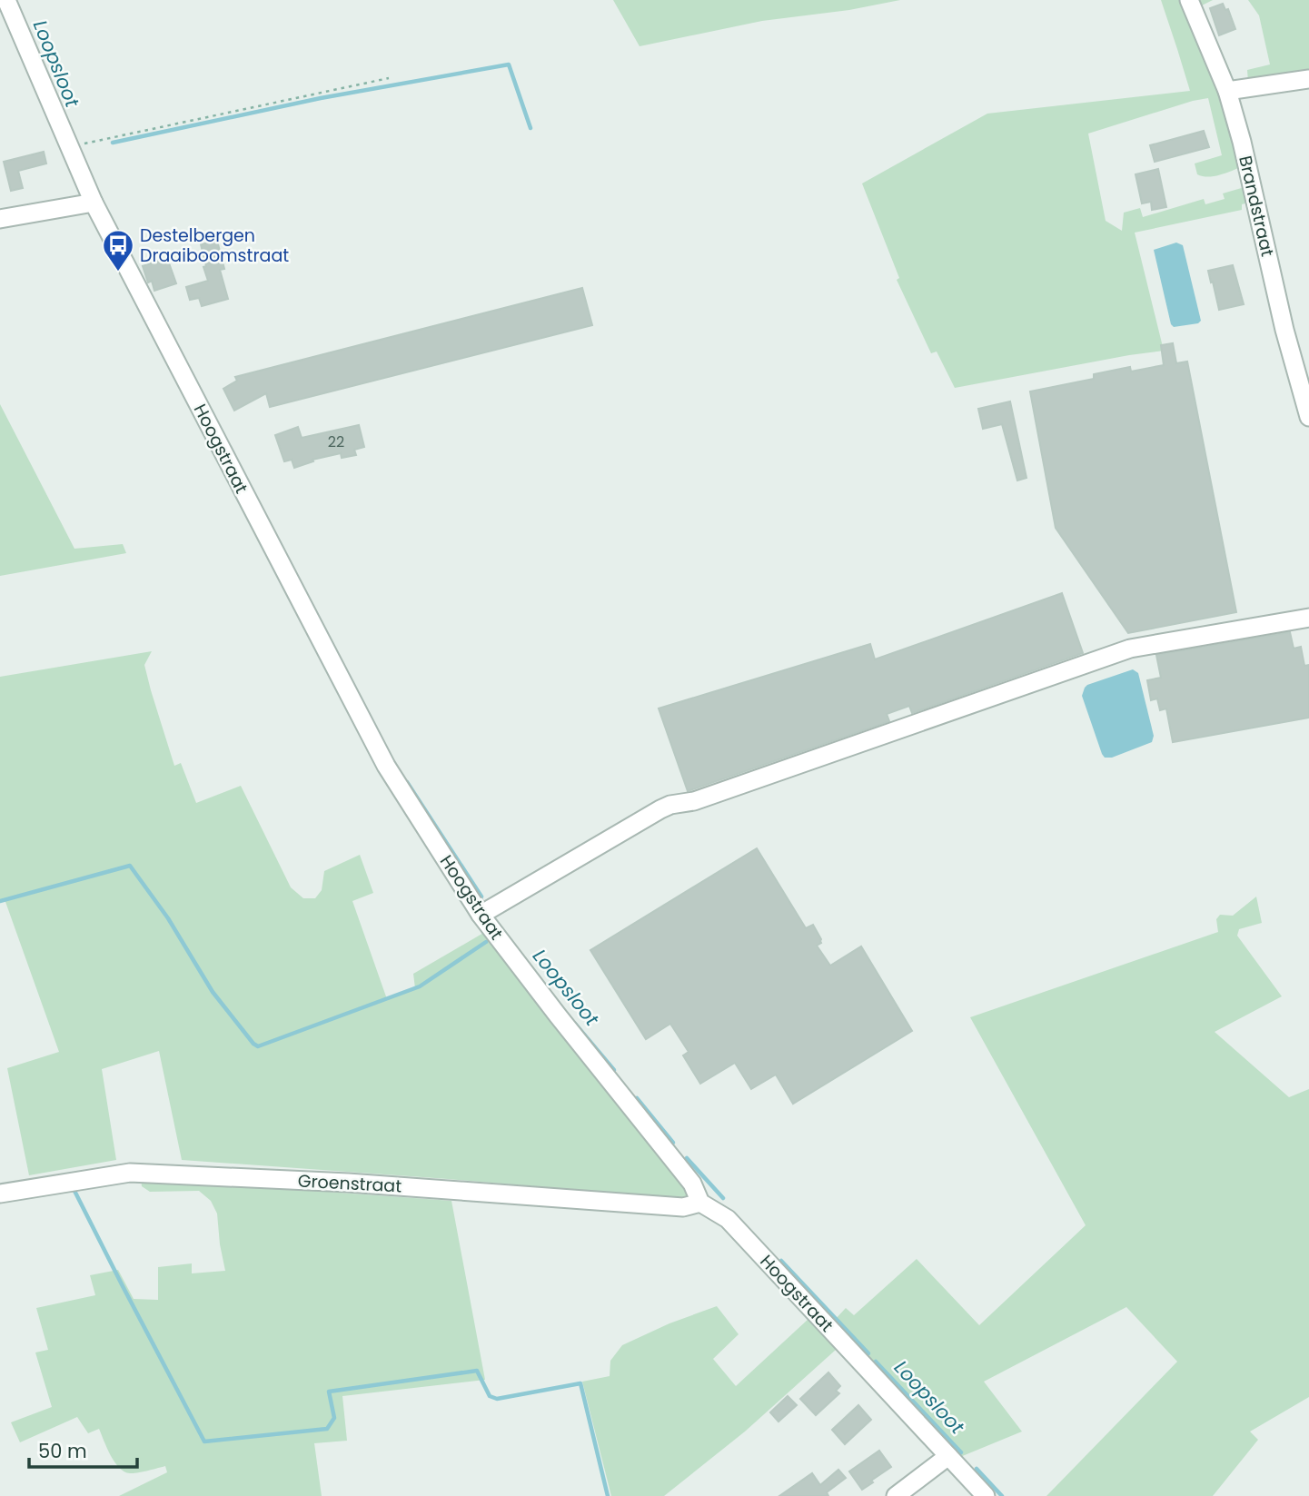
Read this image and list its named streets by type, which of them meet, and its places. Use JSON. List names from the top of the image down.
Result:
{
  "streets": {
    "street": ["Brandstraat", "Hoogstraat", "Groenstraat"]
  },
  "crossings": [
    ["Hoogstraat", "Groenstraat"]
  ],
  "water": ["Loopsloot"],
  "places": {
    "bus stop": ["Destelbergen Draaiboomstraat"]
  },
  "house_numbers": ["22"],
  "scale_bar": "50 m"
}
